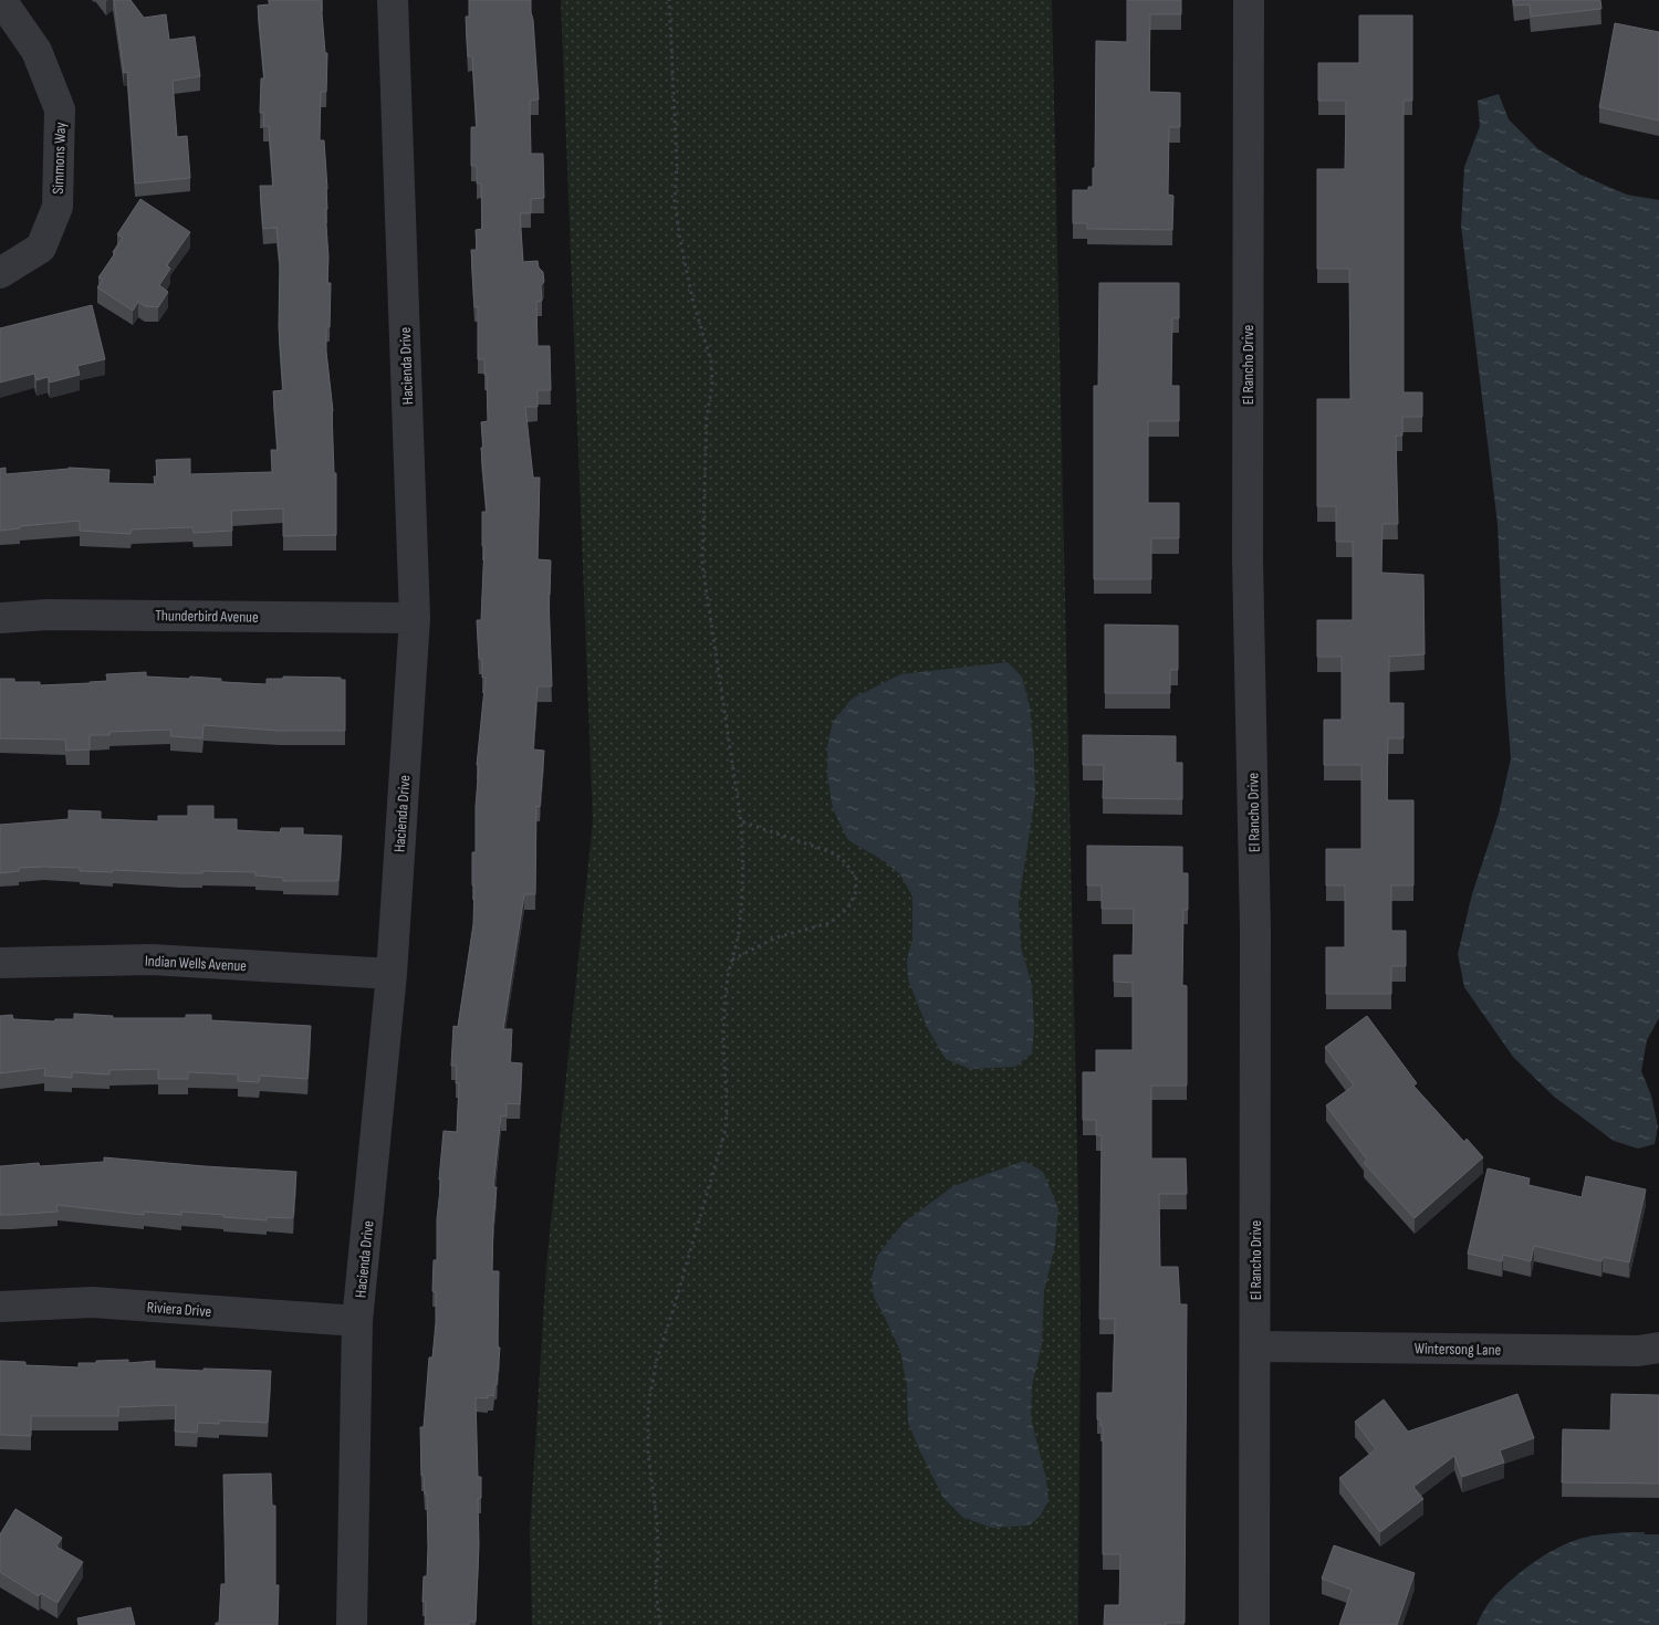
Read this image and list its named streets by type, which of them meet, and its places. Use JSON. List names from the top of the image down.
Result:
{
  "streets": {
    "street": [
      "Simmons Way",
      "El Rancho Drive",
      "Hacienda Drive",
      "Thunderbird Avenue",
      "Indian Wells Avenue",
      "Riviera Drive",
      "Wintersong Lane"
    ]
  },
  "crossings": [
    ["El Rancho Drive", "Wintersong Lane"],
    ["Hacienda Drive", "Thunderbird Avenue"],
    ["Hacienda Drive", "Indian Wells Avenue"],
    ["Hacienda Drive", "Riviera Drive"]
  ]
}
